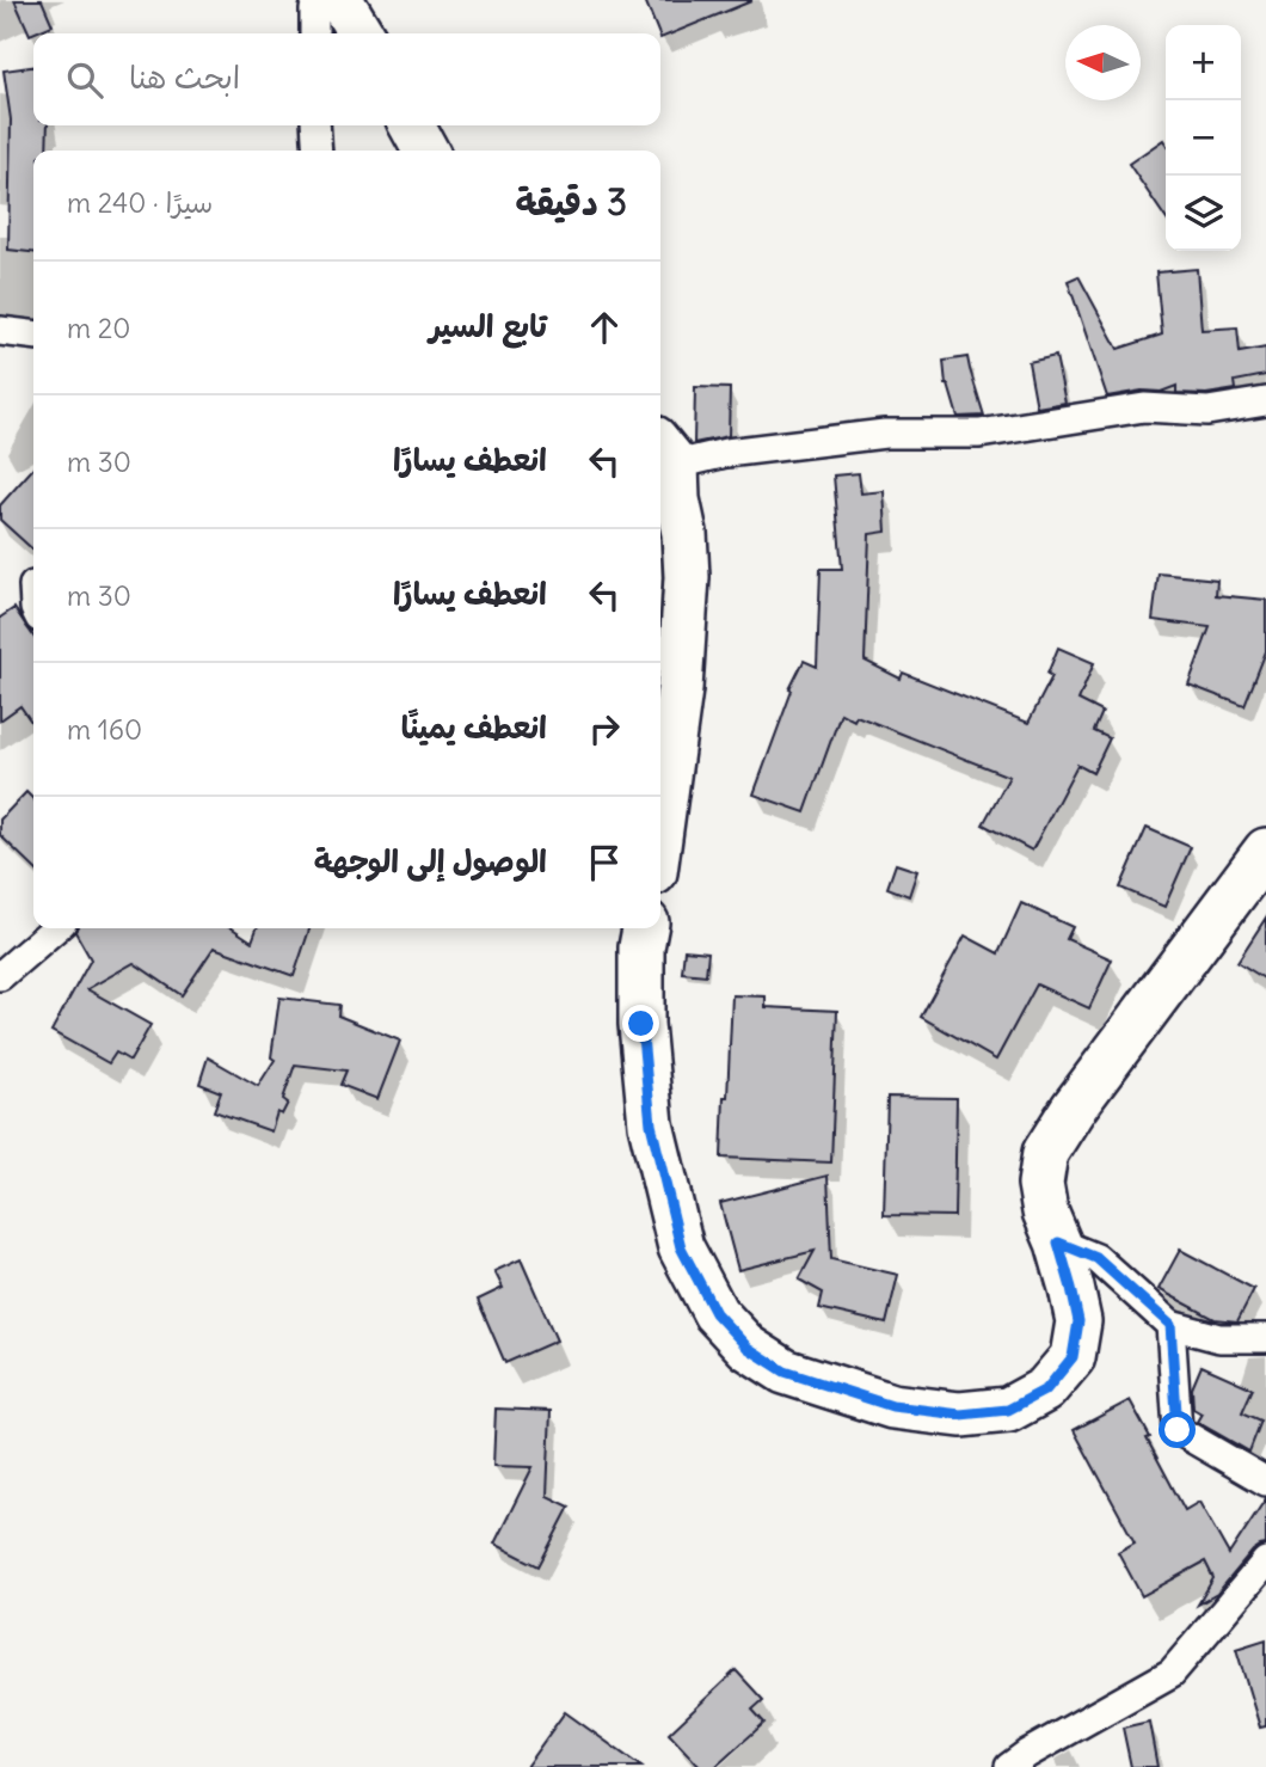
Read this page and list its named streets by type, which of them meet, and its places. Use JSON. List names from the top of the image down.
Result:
{
  "north": "left",
  "page": {
    "map_buttons": ["+", "−"],
    "search": "ابحث هنا",
    "heading": ["3 دقيقة", "سيرًا · 240 m"],
    "list": [
      ["تابع السير", "20 m"],
      ["انعطف يسارًا", "30 m"],
      ["انعطف يسارًا", "30 m"],
      ["انعطف يمينًا", "160 m"],
      "الوصول إلى الوجهة"
    ]
  }
}
